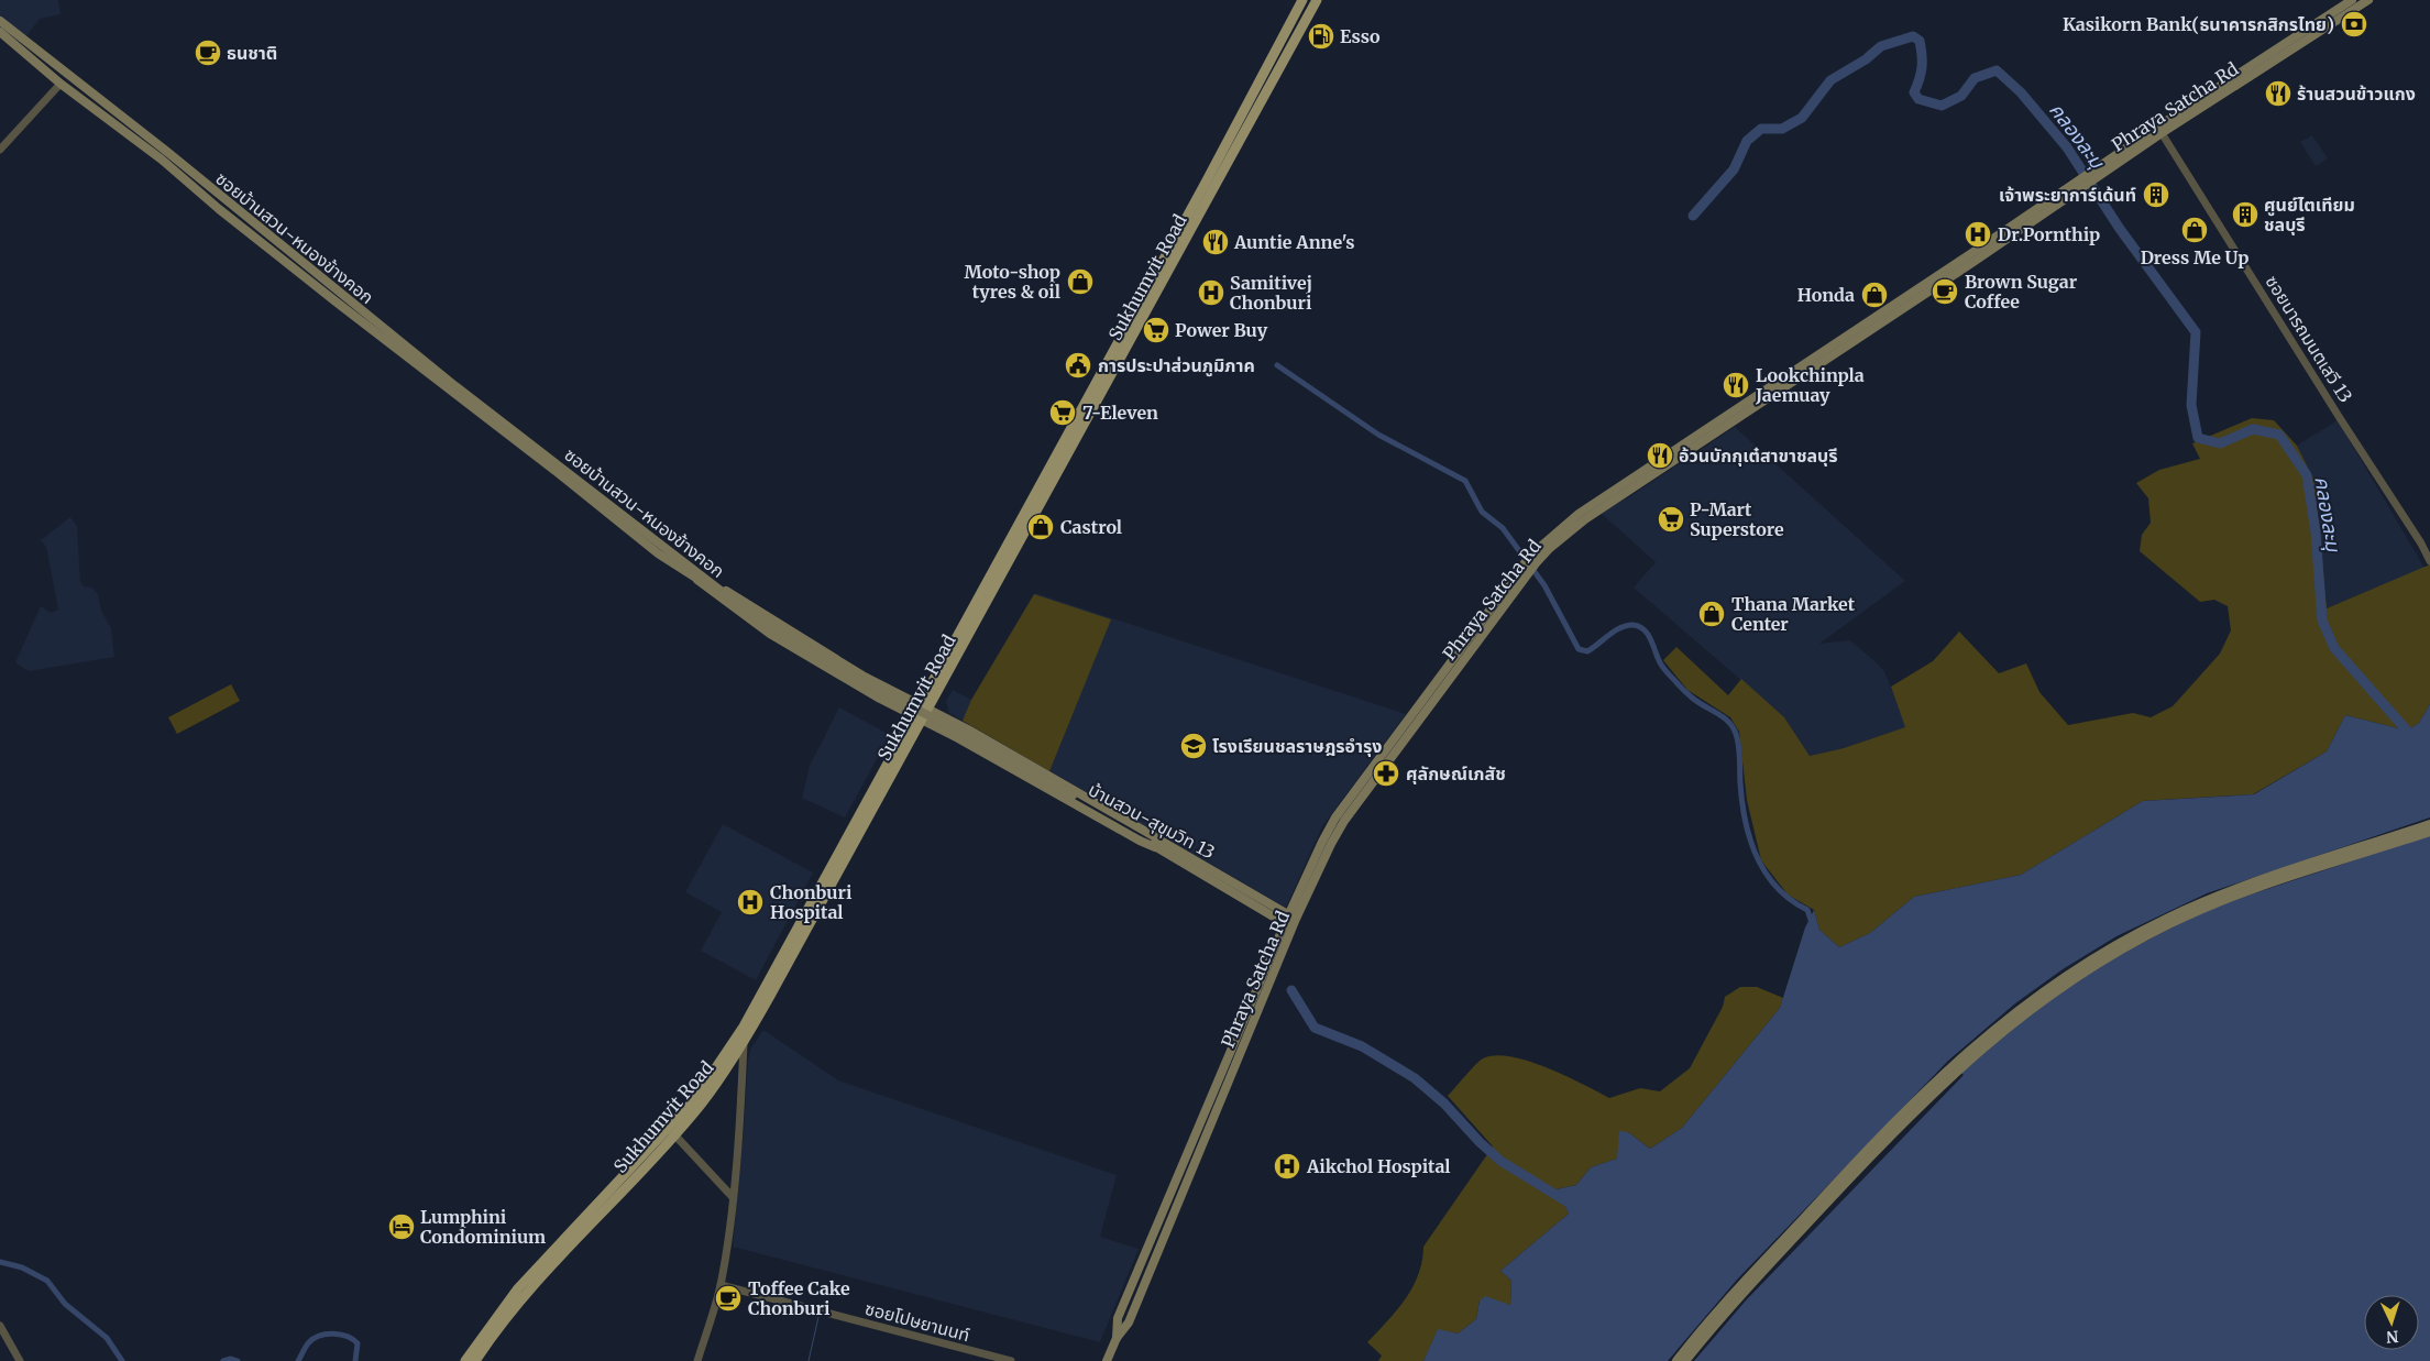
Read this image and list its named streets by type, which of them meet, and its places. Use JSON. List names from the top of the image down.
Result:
{
  "streets": {
    "main road": [
      "Phraya Satcha Rd",
      "ซอยบ้านสวน-หนองข้างคอก",
      "Sukhumvit Road",
      "บ้านสวน-สุขุมวิท 13"
    ],
    "street": ["ซอยนารถมนตเสวี 13", "ซอยโปษยานนท์"]
  },
  "crossings": [
    ["Phraya Satcha Rd", "ซอยนารถมนตเสวี 13"],
    ["Phraya Satcha Rd", "บ้านสวน-สุขุมวิท 13"],
    ["ซอยบ้านสวน-หนองข้างคอก", "บ้านสวน-สุขุมวิท 13"]
  ],
  "water": ["คลองละมุ"],
  "places": {
    "bank": ["Kasikorn Bank(ธนาคารกสิกรไทย)"],
    "fuel station": ["Esso"],
    "cafe": ["ธนชาติ", "Brown Sugar Coffee", "Toffee Cake Chonburi"],
    "restaurant": [
      "ร้านสวนข้าวแกง",
      "Auntie Anne's",
      "Lookchinpla Jaemuay",
      "อ้วนบักกุเต๋สาขาชลบุรี"
    ],
    "building": ["เจ้าพระยาการ์เด้นท์", "ศูนย์ไตเทียม ชลบุรี"],
    "shop": [
      "Dress Me Up",
      "Moto-shop tyres & oil",
      "Honda",
      "Castrol",
      "Thana Market Center"
    ],
    "hospital": [
      "Dr.Pornthip",
      "Samitivej Chonburi",
      "Chonburi Hospital",
      "Aikchol Hospital"
    ],
    "supermarket": ["Power Buy", "7-Eleven", "P-Mart Superstore"],
    "public building": ["การประปาส่วนภูมิภาค"],
    "school or university": ["โรงเรียนชลราษฎรอำรุง"],
    "pharmacy": ["ศุลักษณ์เภสัช"],
    "hotel": ["Lumphini Condominium"]
  },
  "north": "bottom"
}
